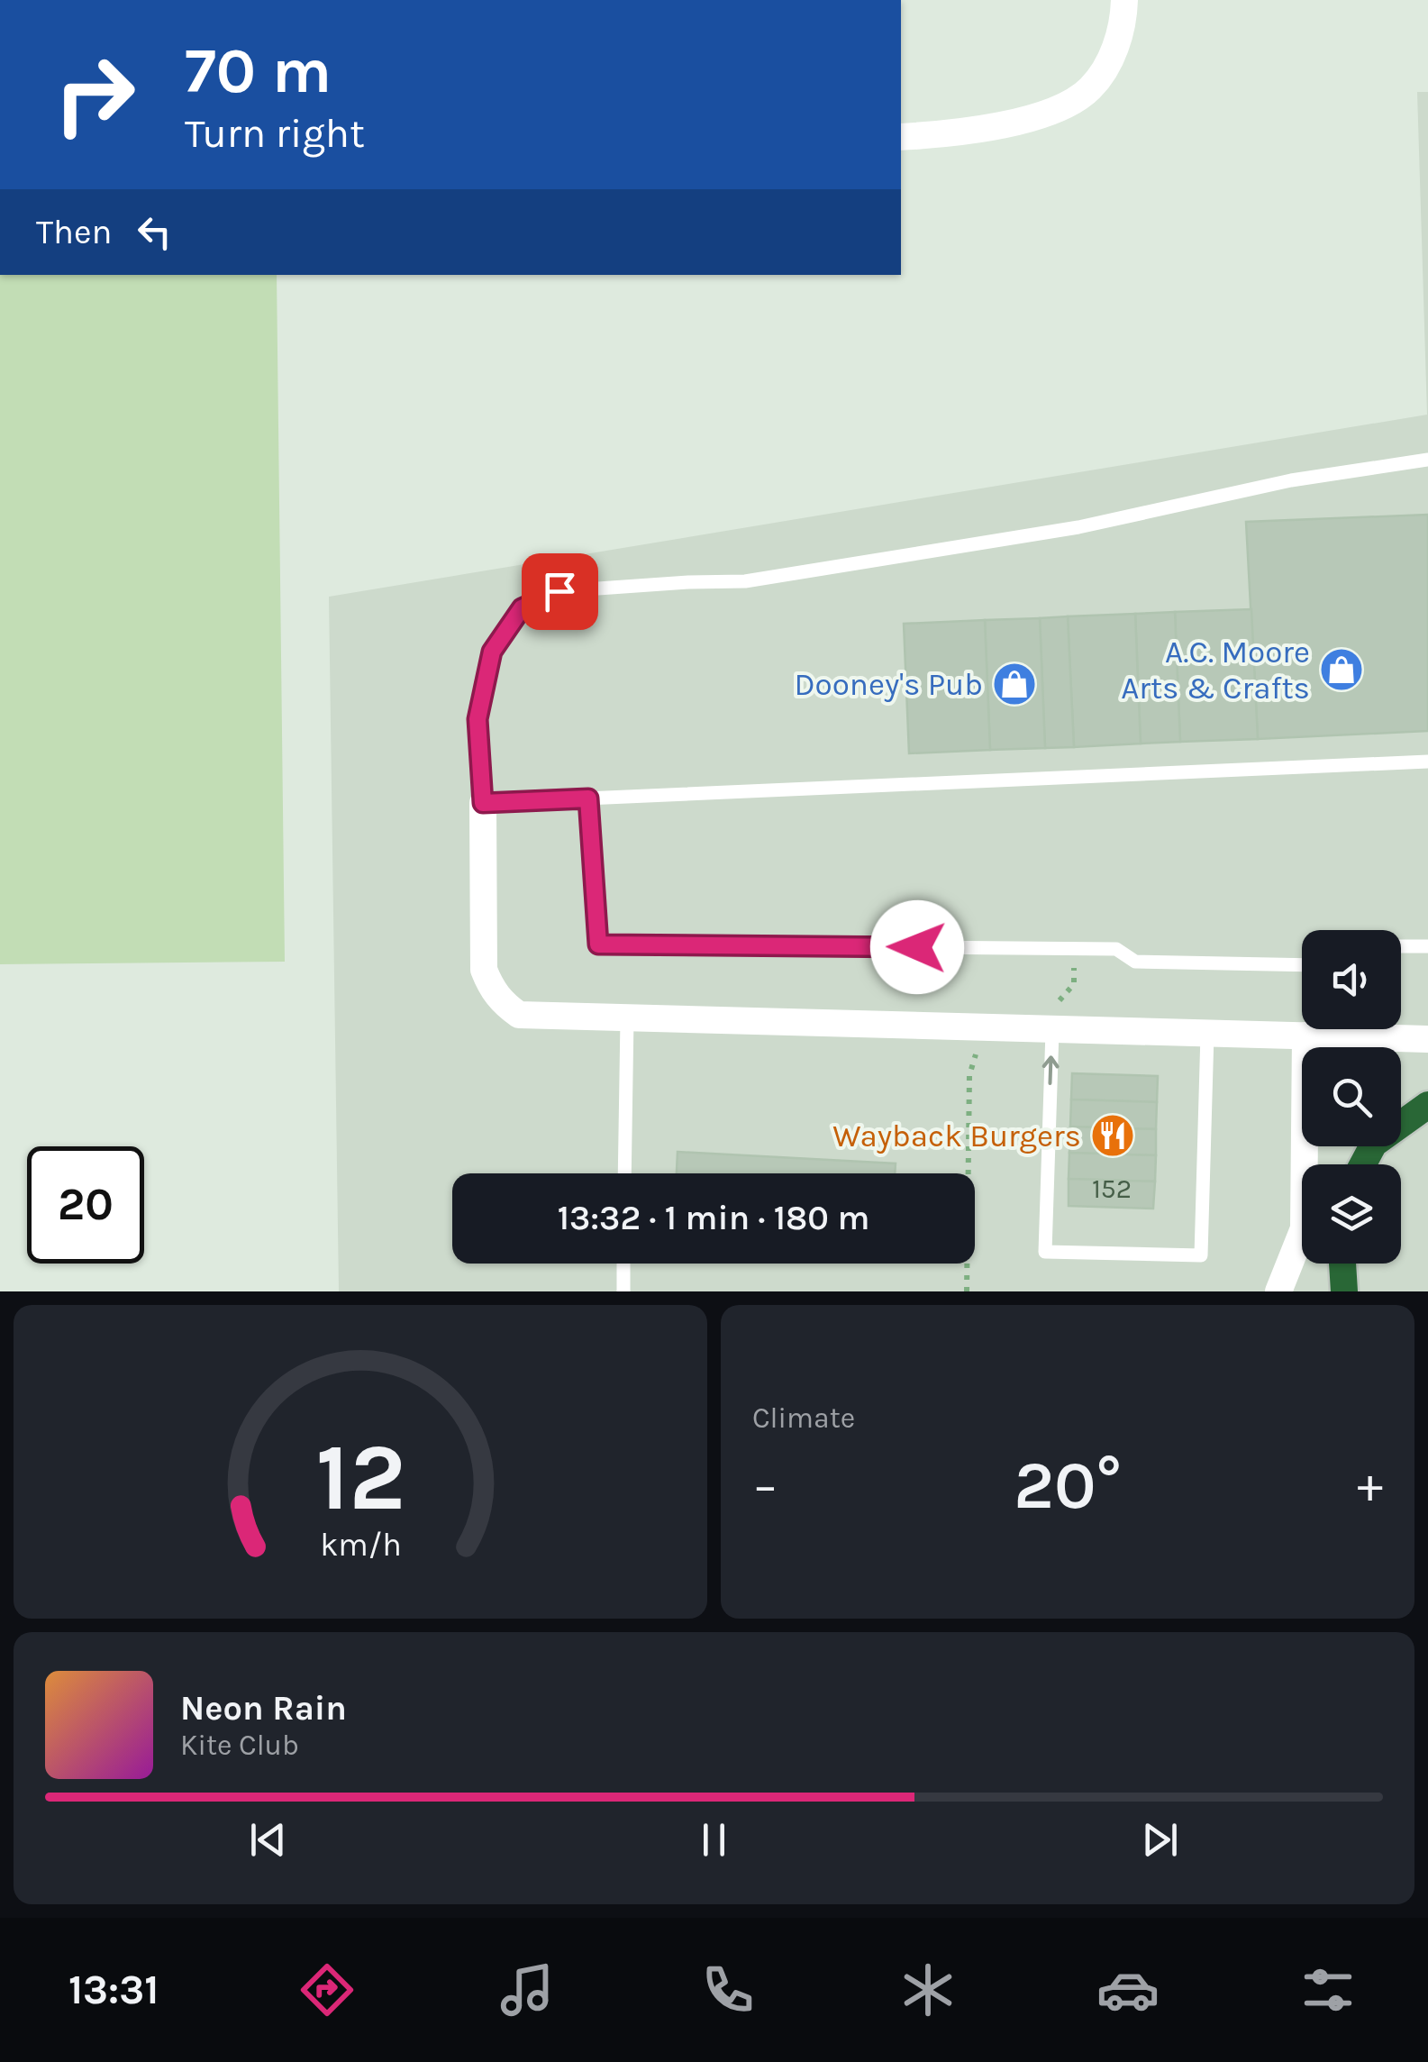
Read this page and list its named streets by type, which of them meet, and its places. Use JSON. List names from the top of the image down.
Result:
{
  "places": {
    "shop": ["A.C. Moore Arts & Crafts", "Dooney's Pub"],
    "restaurant": ["Wayback Burgers"]
  },
  "house_numbers": ["152"],
  "page": {
    "turn": ["70 m", "Turn right"],
    "then": "Then",
    "limit": "20",
    "trip": "13:32 · 1 min · 180 m",
    "tile": "Climate",
    "heat": ["−", "20°", "+"],
    "song": ["Neon Rain", "Kite Club"],
    "tabs": "13:31",
    "gauge": ["12", "km/h"]
  }
}
